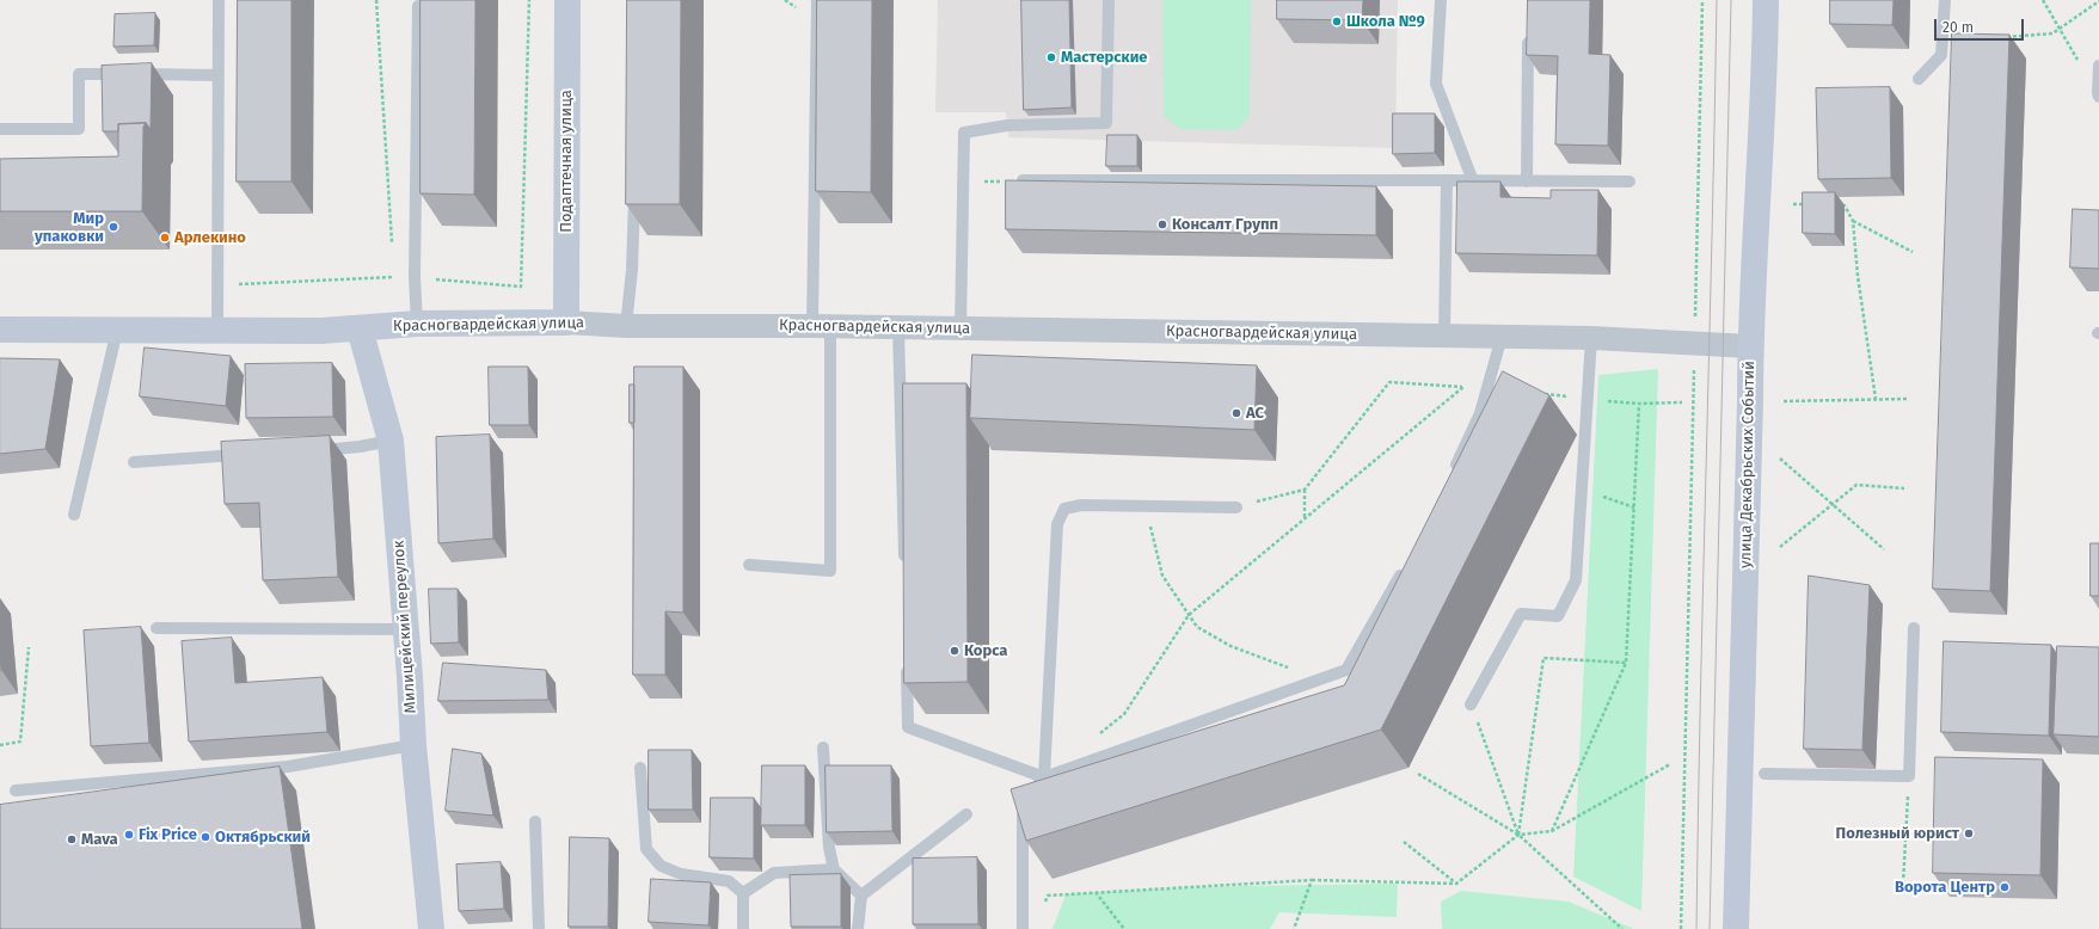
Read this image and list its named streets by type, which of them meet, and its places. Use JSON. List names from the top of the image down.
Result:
{
  "streets": {
    "street": [
      "Подаптечная улица",
      "Красногвардейская улица",
      "улица Декабрьских Событий",
      "Милицейский переулок"
    ]
  },
  "crossings": [
    ["Подаптечная улица", "Красногвардейская улица"],
    ["Красногвардейская улица", "улица Декабрьских Событий"],
    ["Красногвардейская улица", "Милицейский переулок"]
  ],
  "places": [
    "Школа №9",
    "Мастерские",
    "Консалт Групп",
    "Мир упаковки",
    "Арлекино",
    "АС",
    "Корса",
    "Полезный юрист",
    "Fix Price",
    "Октябрьский",
    "Mava",
    "Ворота Центр"
  ],
  "scale_bar": "20 m"
}
